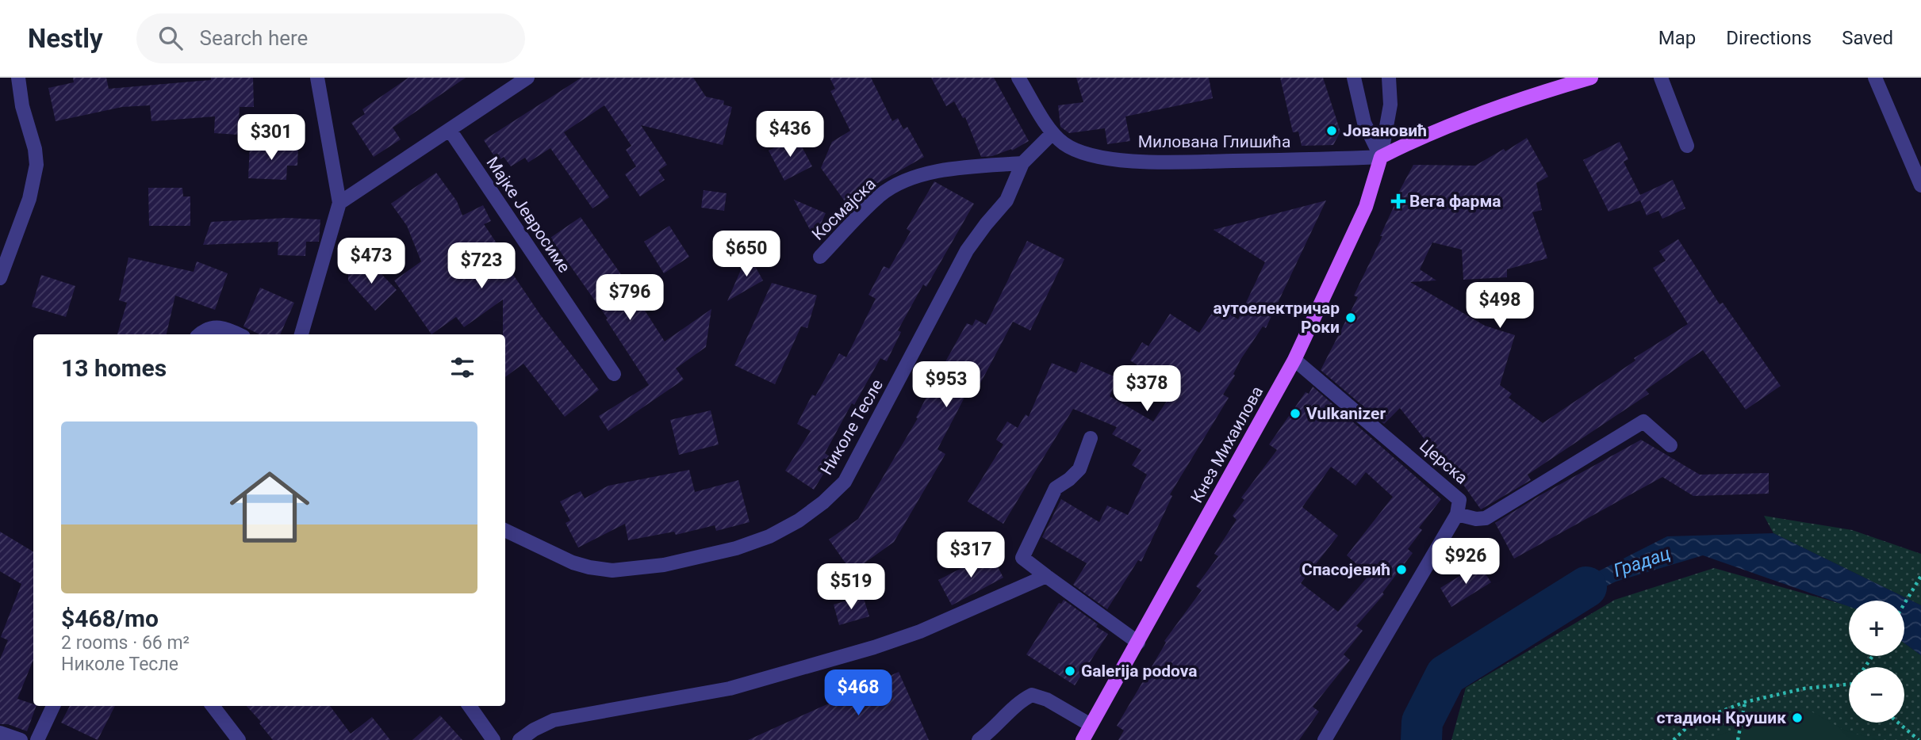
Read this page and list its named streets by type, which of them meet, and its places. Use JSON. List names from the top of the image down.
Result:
{
  "streets": {
    "main road": ["Кнез Михаилова"],
    "street": [
      "Милована Глишића",
      "Космајска",
      "Мајке Јевросиме",
      "Николе Тесле",
      "Церска"
    ]
  },
  "crossings": [
    ["Милована Глишића", "Николе Тесле"],
    ["Милована Глишића", "Кнез Михаилова"],
    ["Космајска", "Николе Тесле"],
    ["Кнез Михаилова", "Церска"]
  ],
  "water": ["Градац"],
  "places": {
    "other": [
      "Јовановић",
      "аутоелектричар Роки",
      "Vulkanizer",
      "Спасојевић",
      "Galerija podova",
      "стадион Крушик"
    ],
    "health": ["Вега фарма"]
  },
  "page": {
    "header": "Nestly",
    "search": "Search here",
    "nav": ["Map", "Directions", "Saved"],
    "price": [
      "$436",
      "$301",
      "$650",
      "$473",
      "$723",
      "$796",
      "$498",
      "$953",
      "$378",
      "$317",
      "$926",
      "$519",
      "$468"
    ],
    "heading": "13 homes",
    "list": [
      {
        "name": "$468/mo",
        "note": "2 rooms · 66 m² · Николе Тесле"
      }
    ],
    "map_buttons": ["+", "−"]
  }
}
